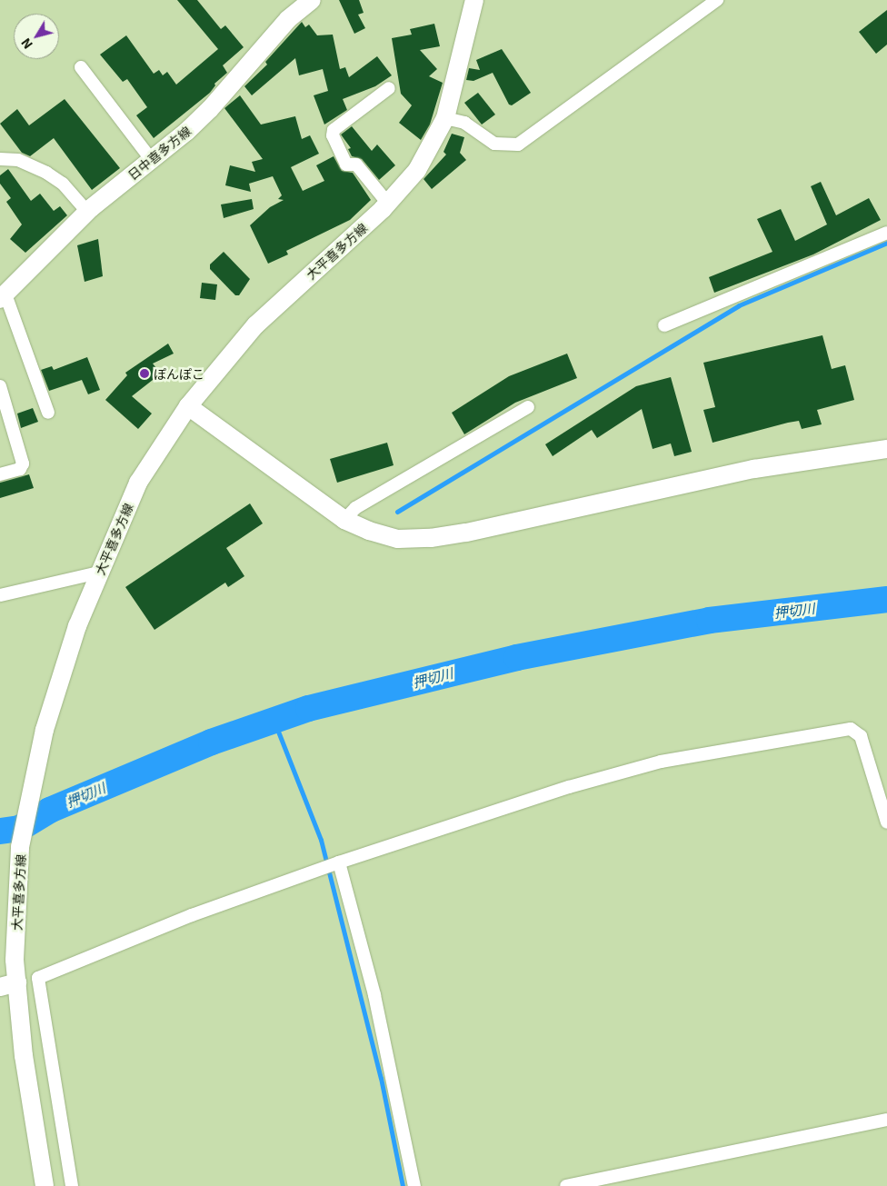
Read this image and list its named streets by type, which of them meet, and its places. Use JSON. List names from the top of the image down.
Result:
{
  "streets": {
    "main road": ["日中喜多方線", "大平喜多方線"]
  },
  "water": ["押切川"],
  "places": ["ぽんぽこ"],
  "north": "bottom left"
}
